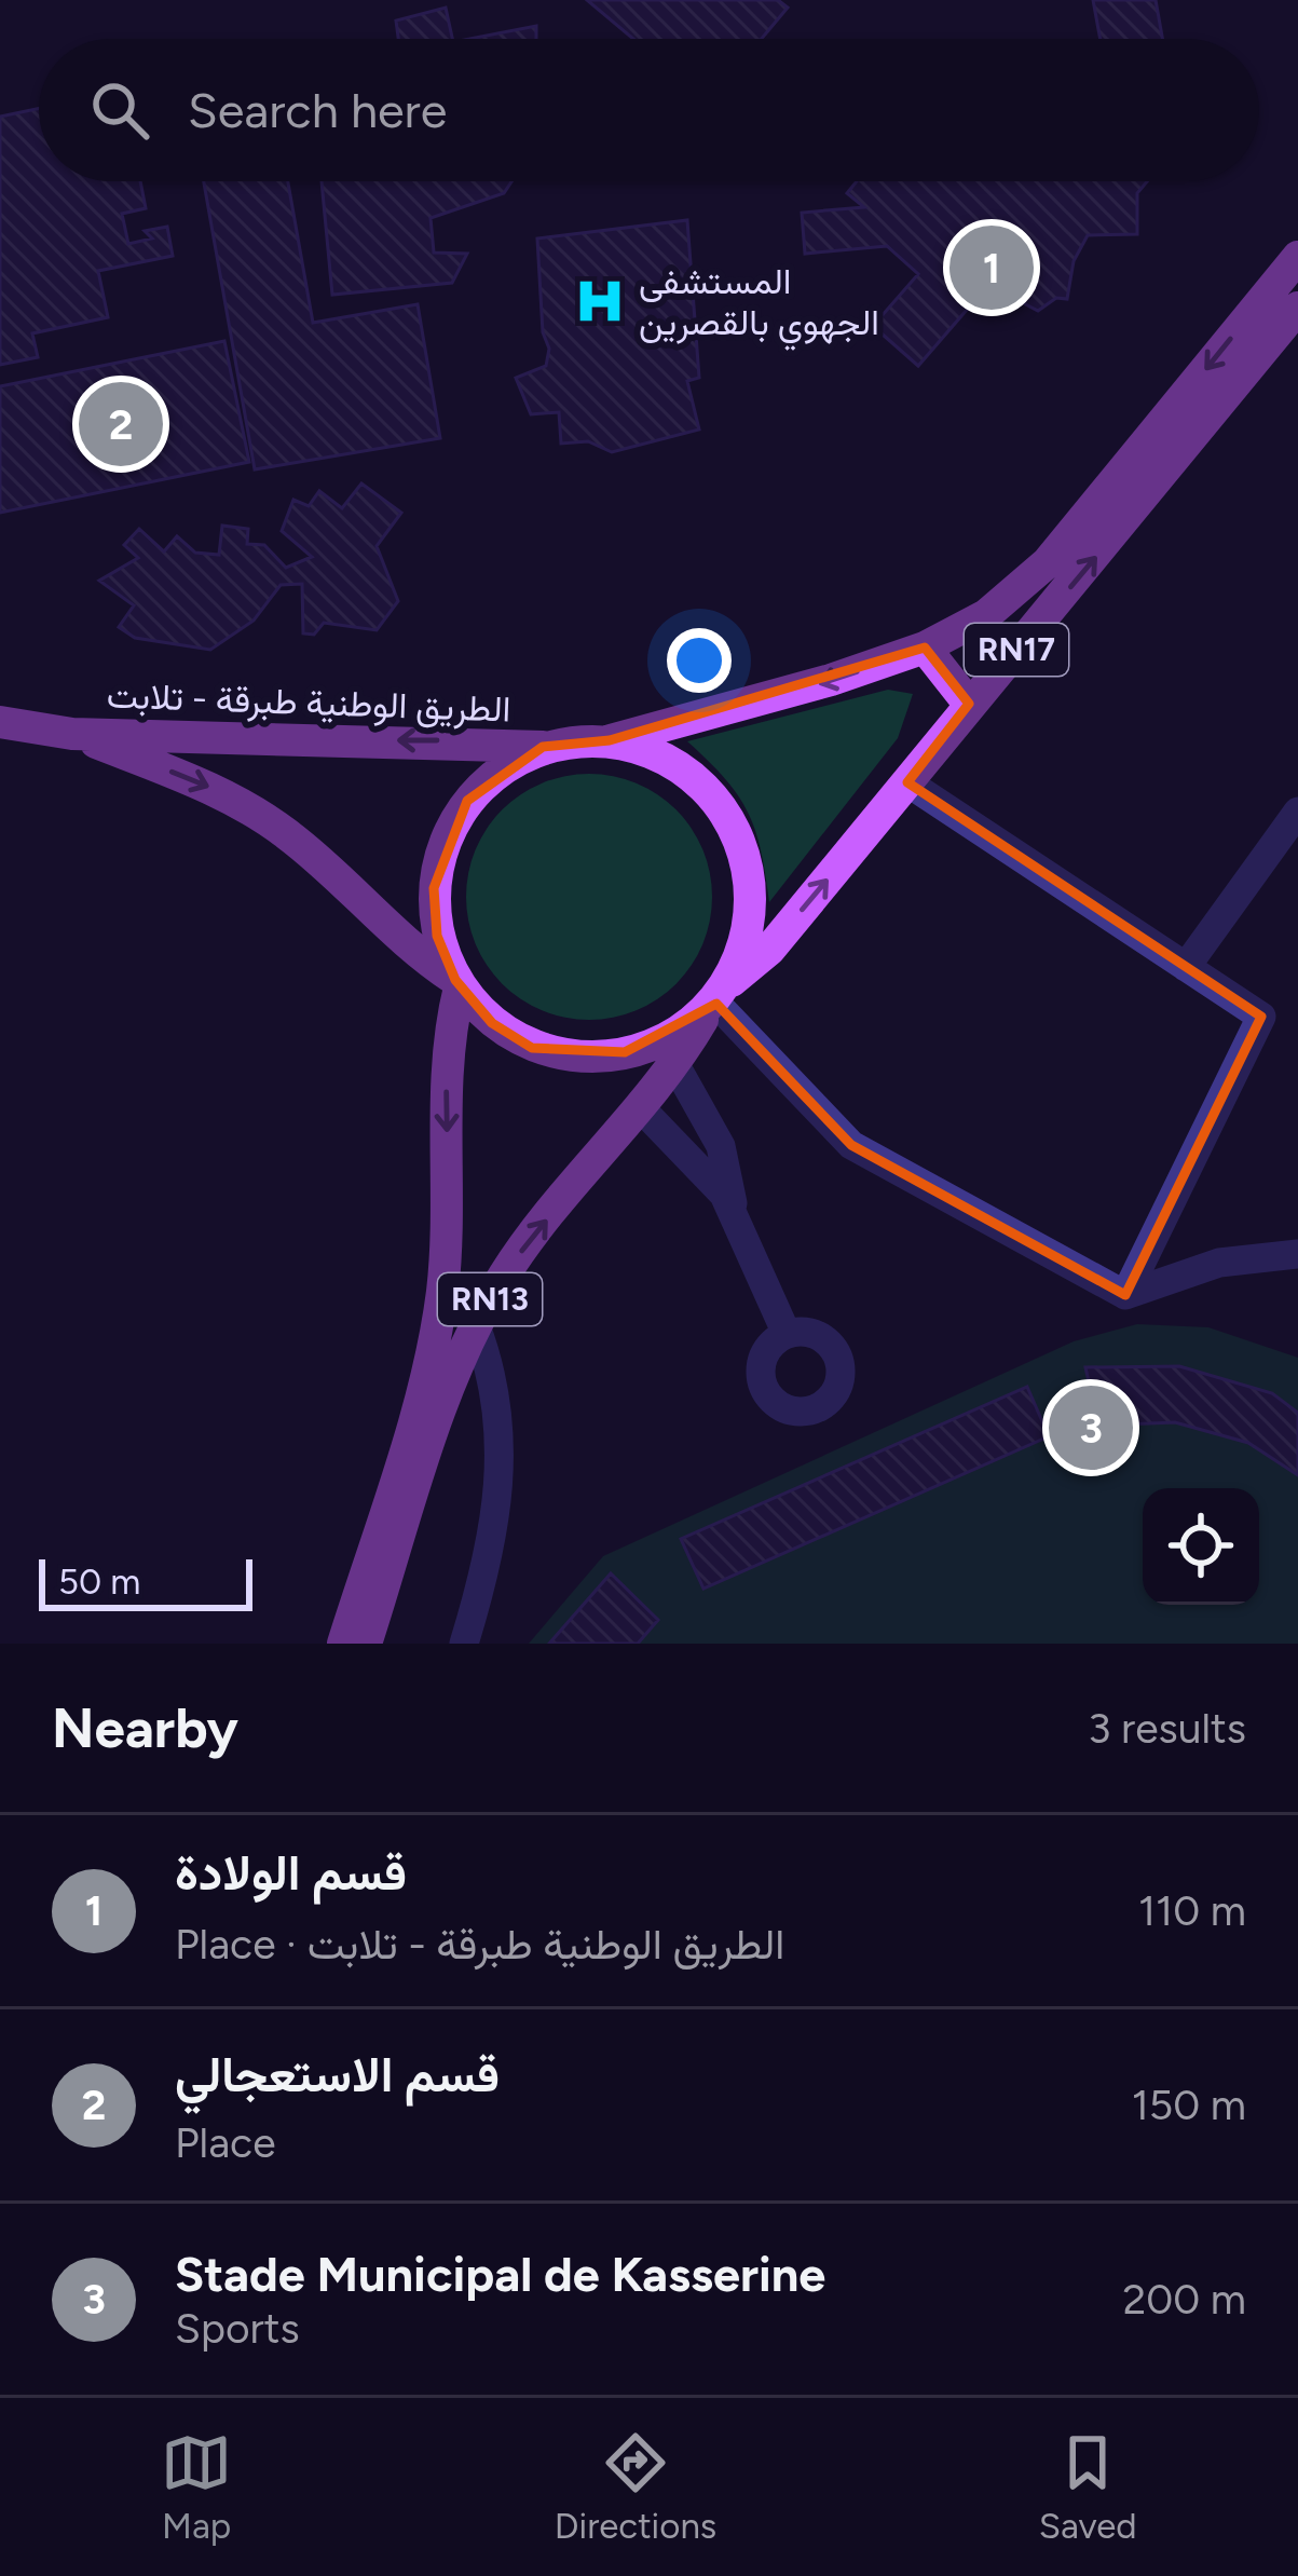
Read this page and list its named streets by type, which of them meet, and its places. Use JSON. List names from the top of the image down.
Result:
{
  "streets": {
    "main road": ["RN17", "الطريق الوطنية طبرقة - تلابت", "RN13"]
  },
  "crossings": [
    ["RN17", "الطريق الوطنية طبرقة - تلابت"],
    ["RN17", "RN13"],
    ["الطريق الوطنية طبرقة - تلابت", "RN13"]
  ],
  "places": {
    "hospital": ["المستشفى الجهوي بالقصرين"]
  },
  "scale_bar": "50 m",
  "page": {
    "search": "Search here",
    "pins": ["1", "2", "3"],
    "scale": "50 m",
    "heading": ["Nearby", "3 results"],
    "list": [
      {
        "mark": "1",
        "name": "قسم الولادة",
        "note": "Place · الطريق الوطنية طبرقة - تلابت",
        "value": "110 m"
      },
      {
        "mark": "2",
        "name": "قسم الاستعجالي",
        "note": "Place",
        "value": "150 m"
      },
      {
        "mark": "3",
        "name": "Stade Municipal de Kasserine",
        "note": "Sports",
        "value": "200 m"
      }
    ],
    "nav": ["Map", "Directions", "Saved"]
  }
}
